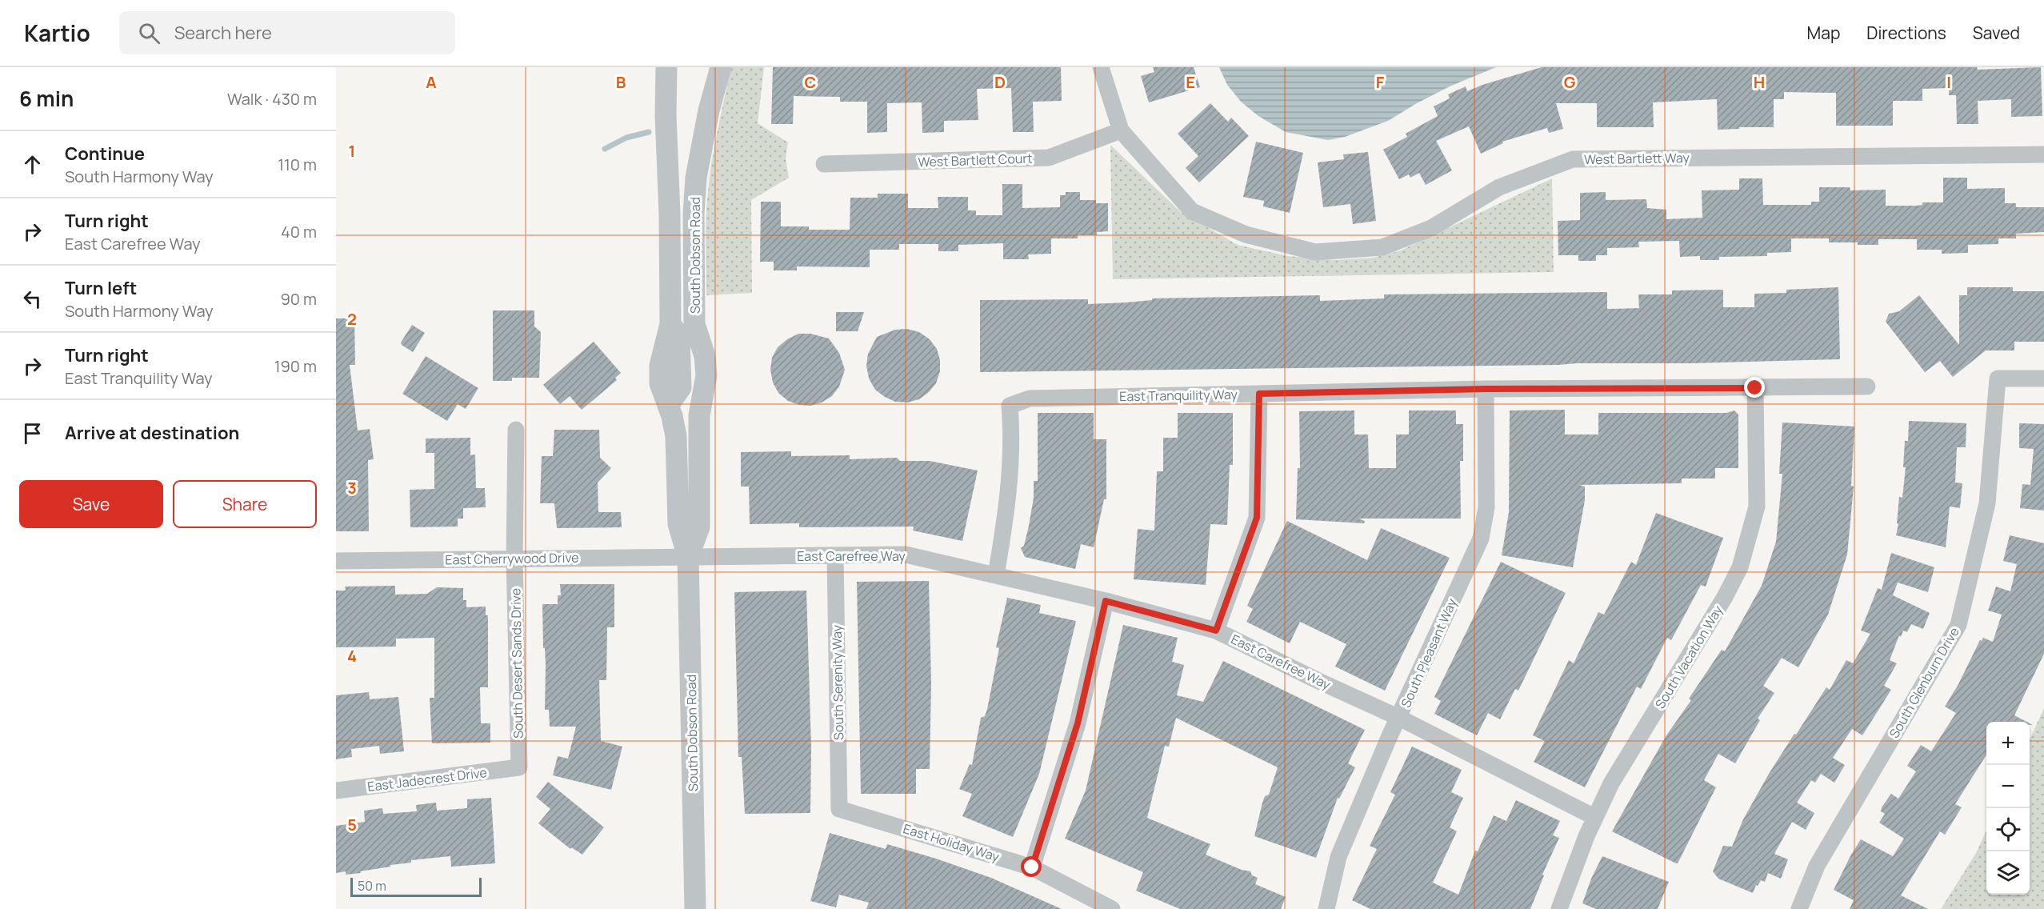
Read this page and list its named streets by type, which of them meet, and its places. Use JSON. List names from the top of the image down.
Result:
{
  "streets": {
    "street": [
      "West Bartlett Way",
      "West Bartlett Court",
      "South Dobson Road",
      "East Tranquility Way",
      "East Carefree Way",
      "East Cherrywood Drive",
      "South Pleasant Way",
      "South Vacation Way",
      "South Desert Sands Drive",
      "South Serenity Way",
      "South Glenburn Drive",
      "East Jadecrest Drive",
      "East Holiday Way"
    ]
  },
  "crossings": [
    ["West Bartlett Way", "West Bartlett Court"],
    ["South Dobson Road", "East Carefree Way"],
    ["South Dobson Road", "East Cherrywood Drive"],
    ["East Tranquility Way", "East Carefree Way"],
    ["East Tranquility Way", "South Pleasant Way"],
    ["East Tranquility Way", "South Vacation Way"],
    ["East Carefree Way", "East Cherrywood Drive"],
    ["East Carefree Way", "South Pleasant Way"],
    ["East Carefree Way", "South Vacation Way"],
    ["East Carefree Way", "South Serenity Way"],
    ["East Cherrywood Drive", "South Desert Sands Drive"],
    ["South Desert Sands Drive", "East Jadecrest Drive"],
    ["South Serenity Way", "East Holiday Way"]
  ],
  "scale_bar": "50 m",
  "page": {
    "header": "Kartio",
    "search": "Search here",
    "nav": ["Map", "Directions", "Saved"],
    "heading": ["6 min", "Walk · 430 m"],
    "list": [
      ["Continue", "South Harmony Way", "110 m"],
      ["Turn right", "East Carefree Way", "40 m"],
      ["Turn left", "South Harmony Way", "90 m"],
      ["Turn right", "East Tranquility Way", "190 m"],
      "Arrive at destination"
    ],
    "buttons": ["Save", "Share"],
    "map_buttons": ["+", "−"],
    "scale": "50 m"
  },
  "grid": {
    "columns": [
      "A",
      "B",
      "C",
      "D",
      "E",
      "F",
      "G",
      "H",
      "I"
    ],
    "rows": [
      "1",
      "2",
      "3",
      "4",
      "5"
    ]
  }
}
